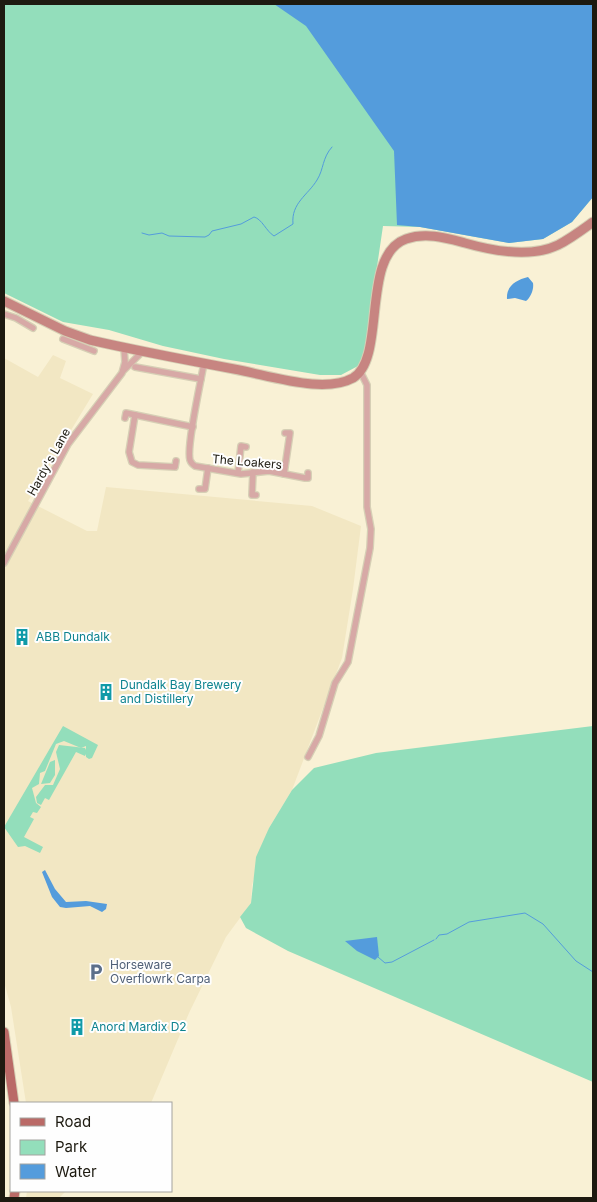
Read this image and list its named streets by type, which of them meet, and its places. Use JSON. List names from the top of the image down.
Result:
{
  "streets": {
    "street": ["Hardy's Lane", "The Loakers"]
  },
  "places": {
    "building": ["ABB Dundalk", "Dundalk Bay Brewery and Distillery", "Anord Mardix D2"],
    "parking": ["Horseware Overflowrk Carpa"]
  },
  "legend": ["Road", "Park", "Water"]
}
